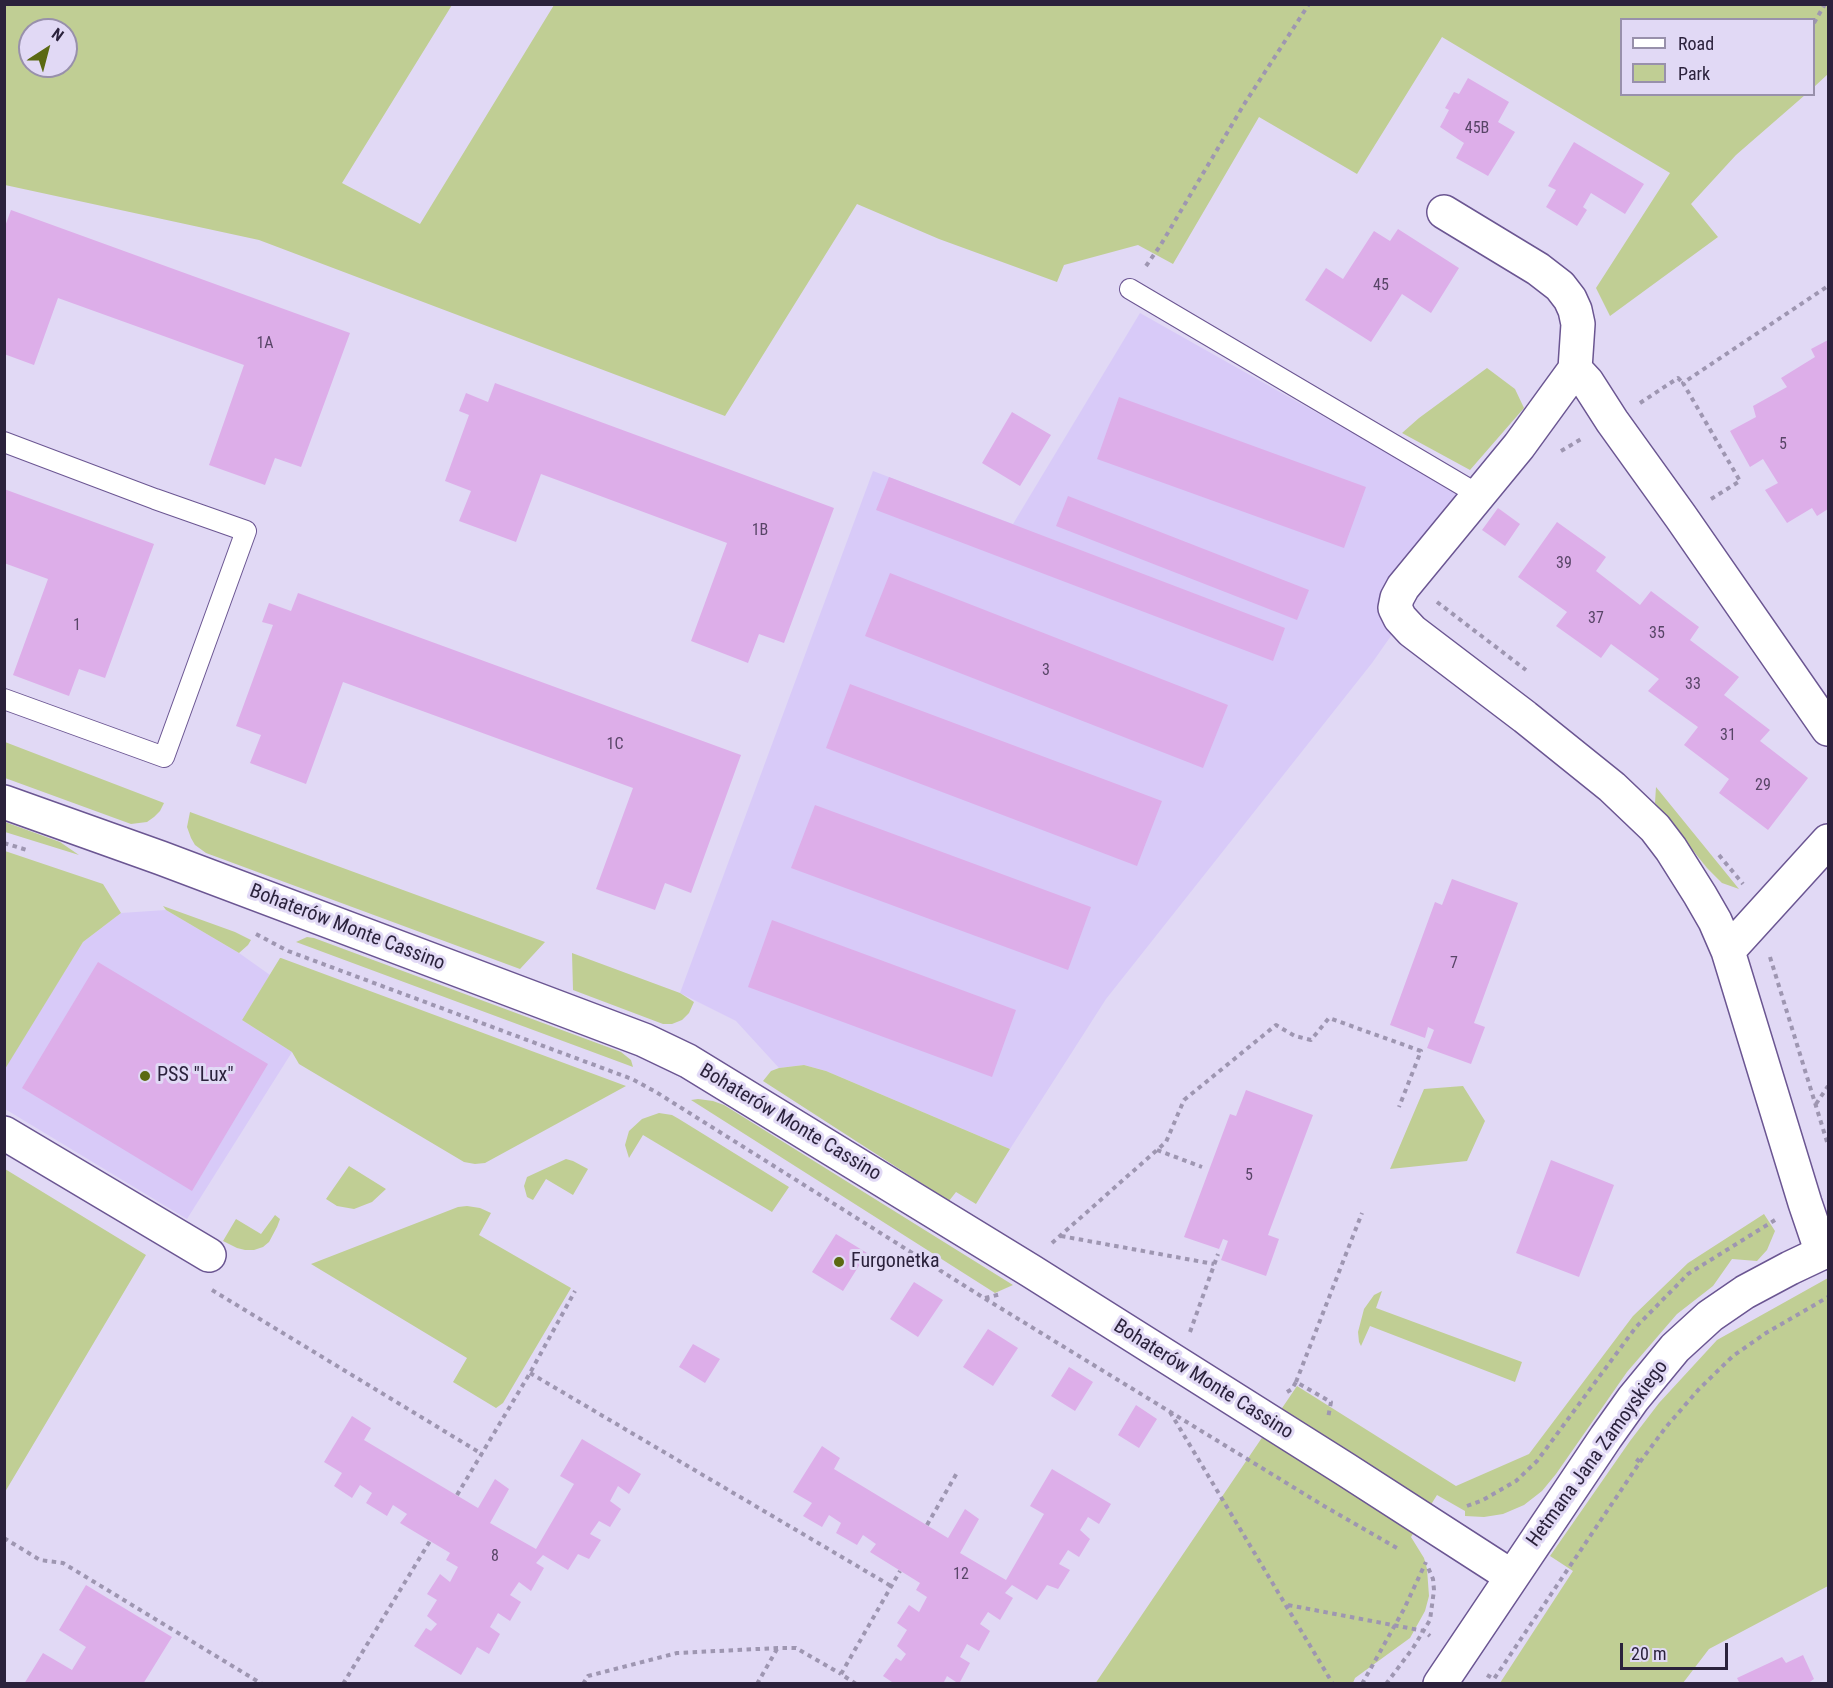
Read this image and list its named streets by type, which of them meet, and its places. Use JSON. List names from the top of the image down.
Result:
{
  "streets": {
    "street": ["Bohaterów Monte Cassino", "Hetmana Jana Zamoyskiego"]
  },
  "crossings": [
    ["Bohaterów Monte Cassino", "Hetmana Jana Zamoyskiego"]
  ],
  "places": ["PSS \"Lux\"", "Furgonetka"],
  "house_numbers": [
    "45B",
    "45",
    "1A",
    "5",
    "1B",
    "39",
    "37",
    "1",
    "35",
    "3",
    "33",
    "31",
    "1C",
    "29",
    "7",
    "5",
    "8",
    "12"
  ],
  "legend": ["Road", "Park"],
  "scale_bar": "20 m",
  "north": "top right"
}
